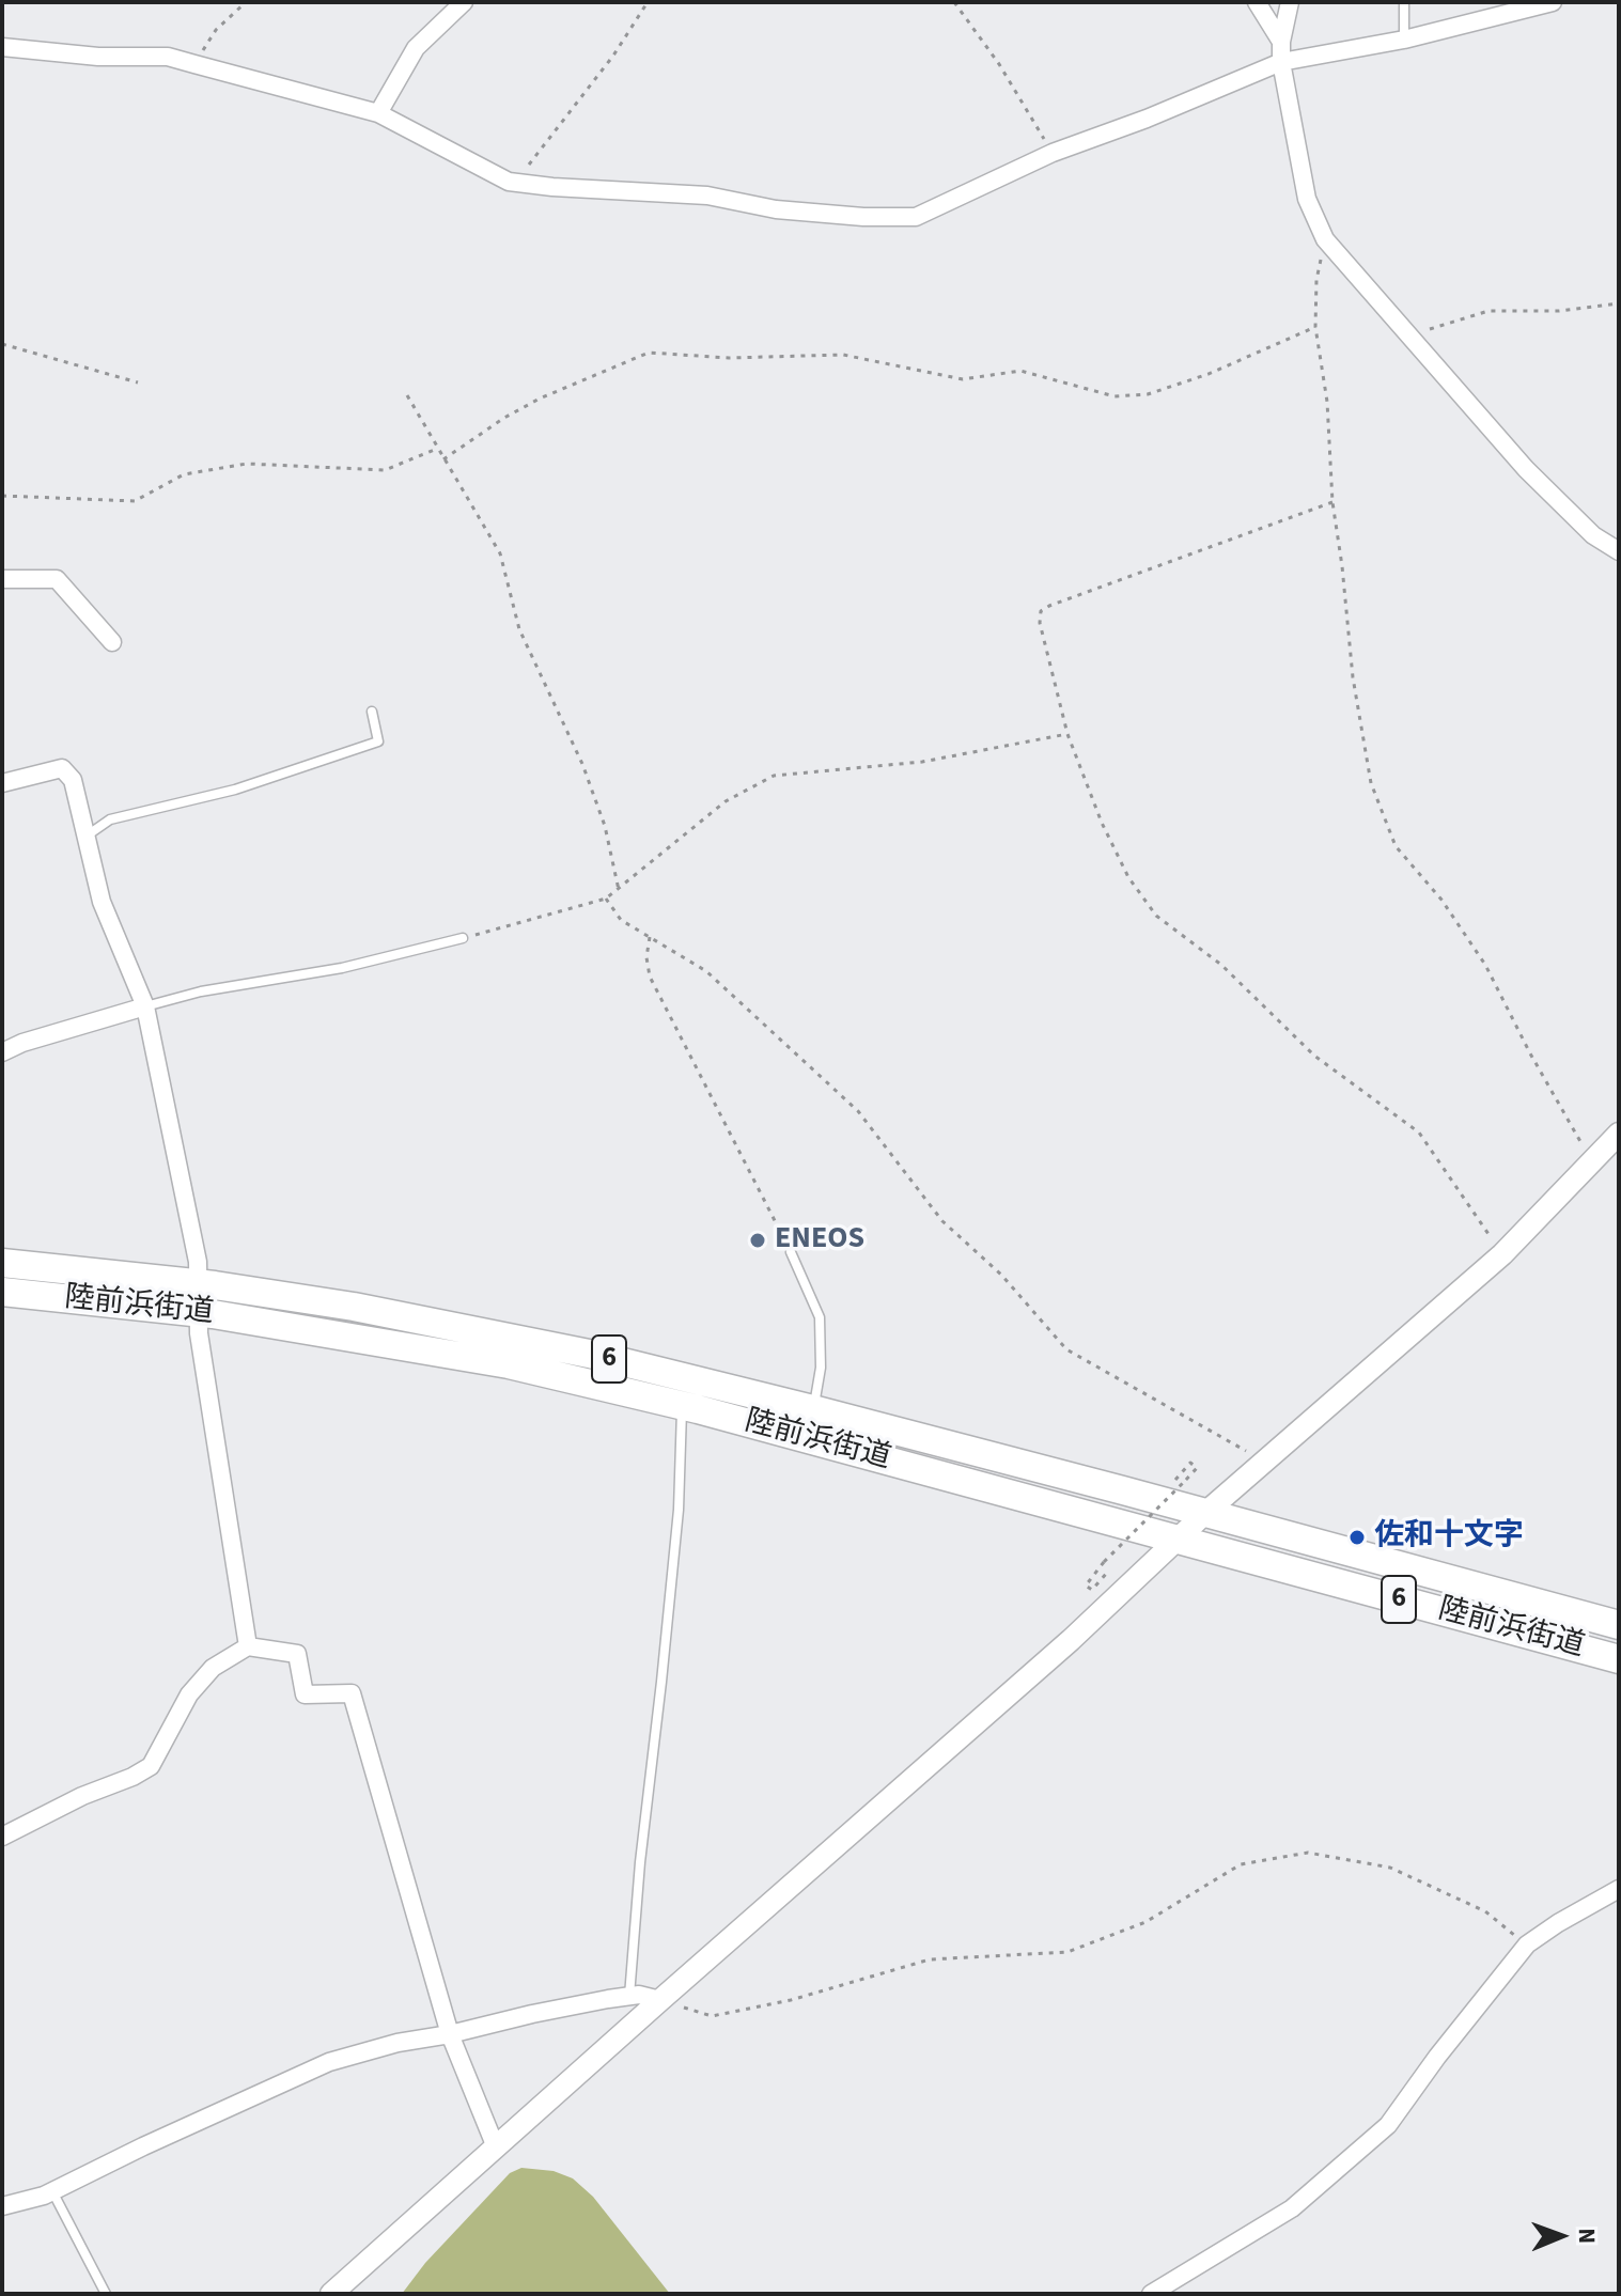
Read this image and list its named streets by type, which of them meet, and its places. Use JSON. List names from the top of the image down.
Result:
{
  "streets": {
    "highway": ["陸前浜街道", "6"]
  },
  "places": ["ENEOS", "佐和十文字"],
  "north": "right"
}
